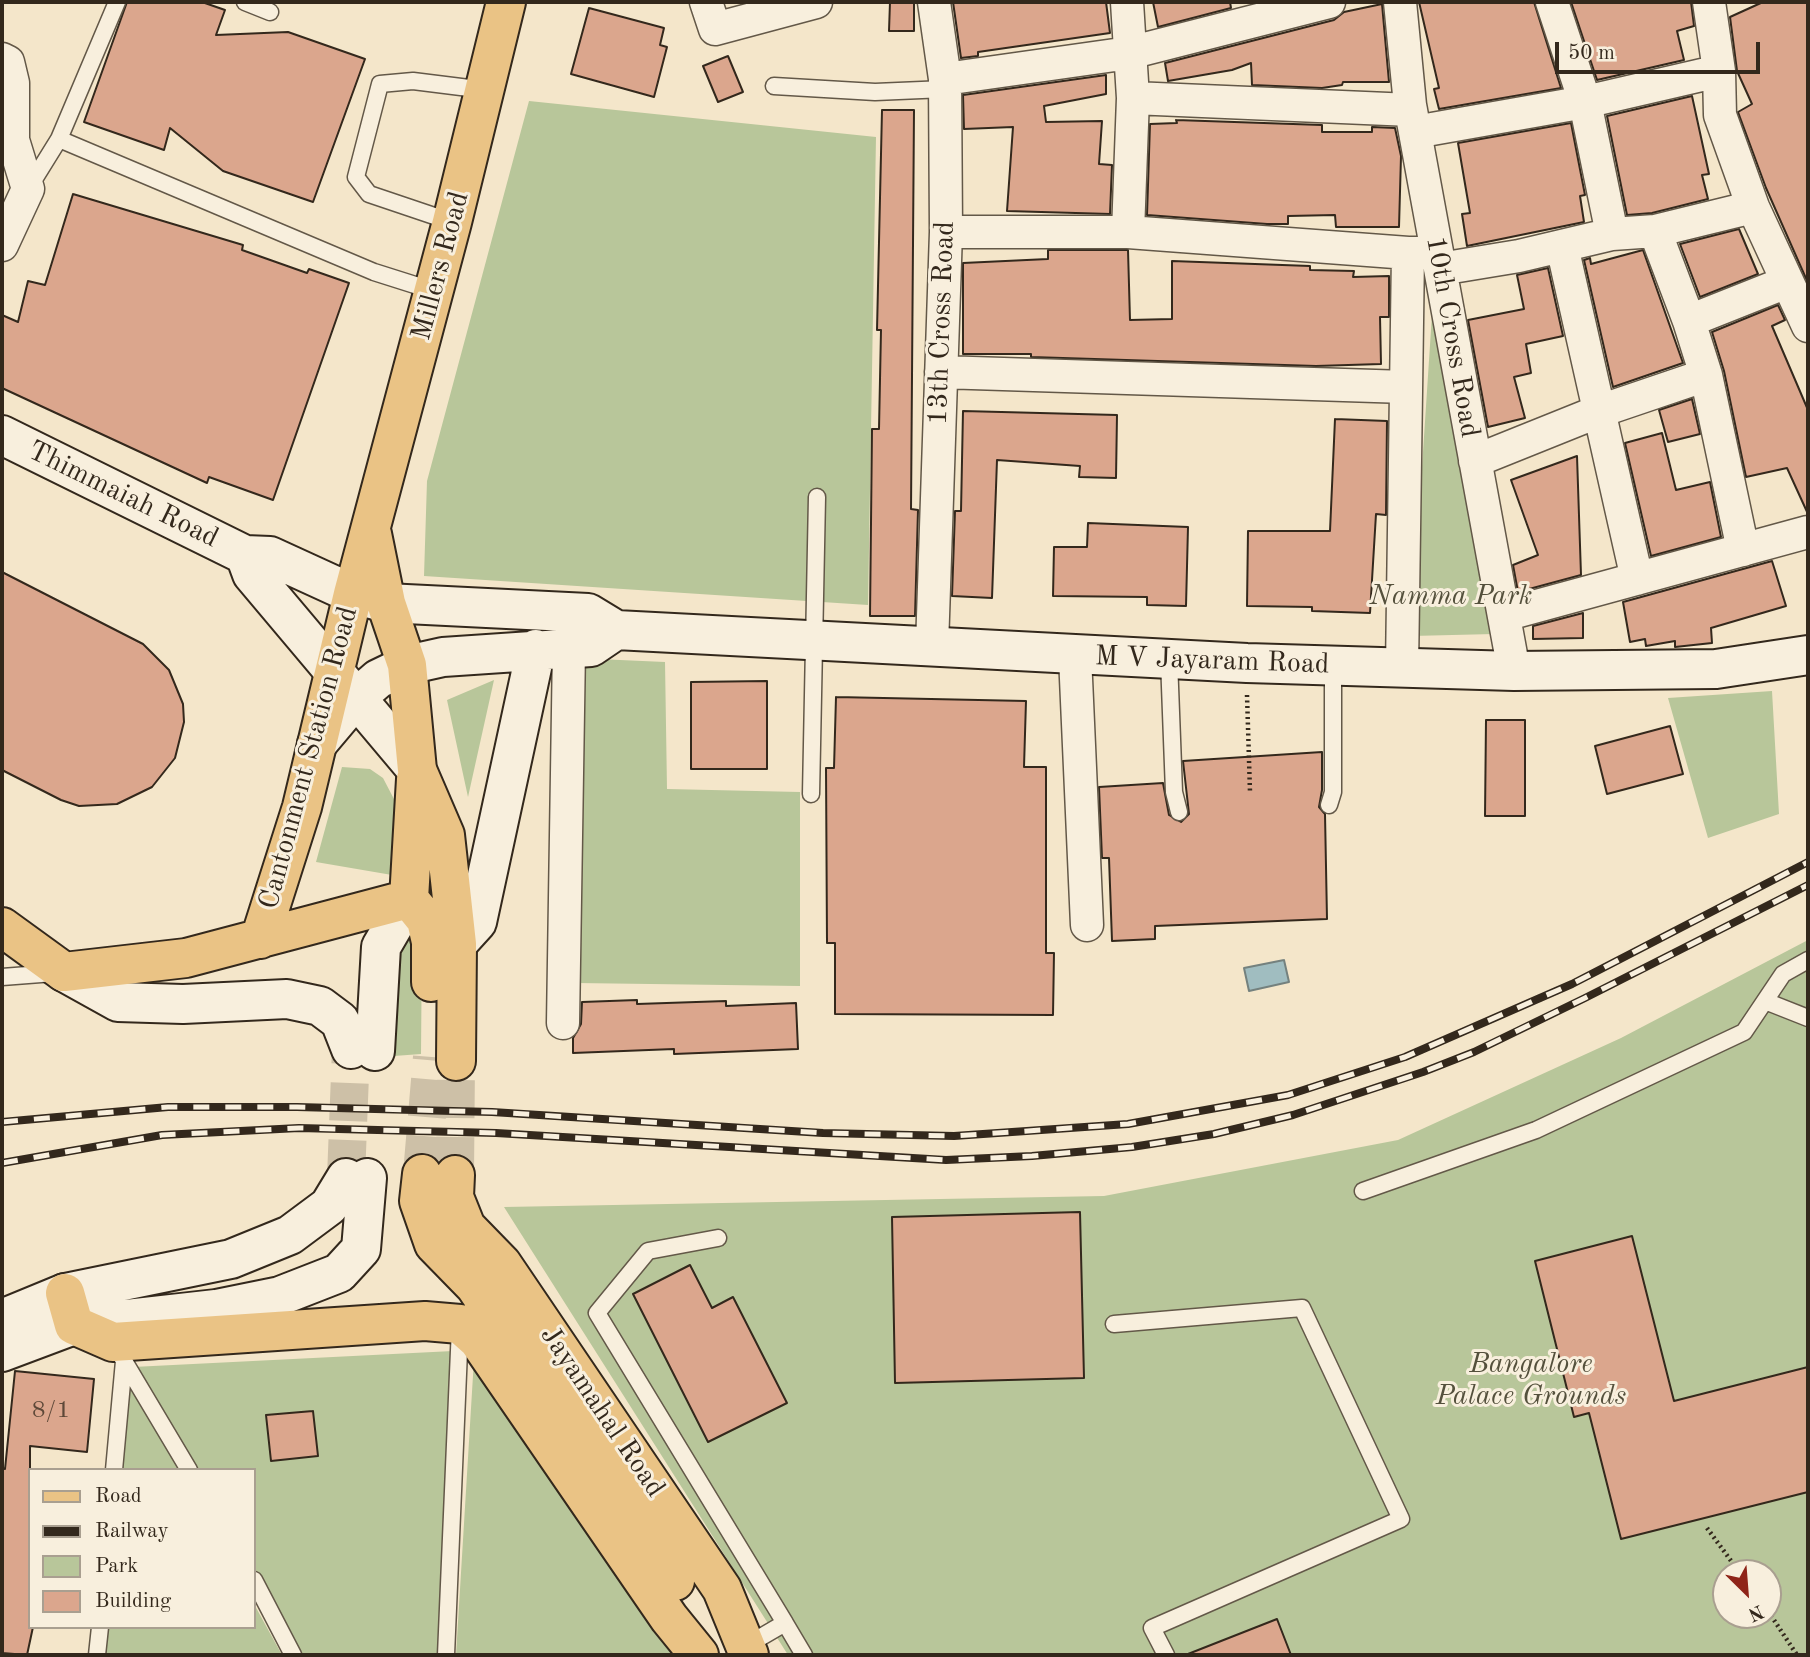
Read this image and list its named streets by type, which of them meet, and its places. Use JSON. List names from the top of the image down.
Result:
{
  "streets": {
    "main road": ["Millers Road", "Cantonment Station Road", "Jayamahal Road"],
    "street": [
      "13th Cross Road",
      "10th Cross Road",
      "Thimmaiah Road",
      "M V Jayaram Road"
    ]
  },
  "crossings": [
    ["Millers Road", "Thimmaiah Road"],
    ["Millers Road", "M V Jayaram Road"],
    ["Millers Road", "Cantonment Station Road"],
    ["13th Cross Road", "M V Jayaram Road"],
    ["10th Cross Road", "M V Jayaram Road"],
    ["Thimmaiah Road", "M V Jayaram Road"],
    ["Thimmaiah Road", "Cantonment Station Road"],
    ["M V Jayaram Road", "Cantonment Station Road"]
  ],
  "parks": ["Namma Park", "Bangalore Palace Grounds"],
  "house_numbers": ["8/1"],
  "legend": [
    "Road",
    "Railway",
    "Park",
    "Building"
  ],
  "scale_bar": "50 m",
  "north": "bottom right"
}
